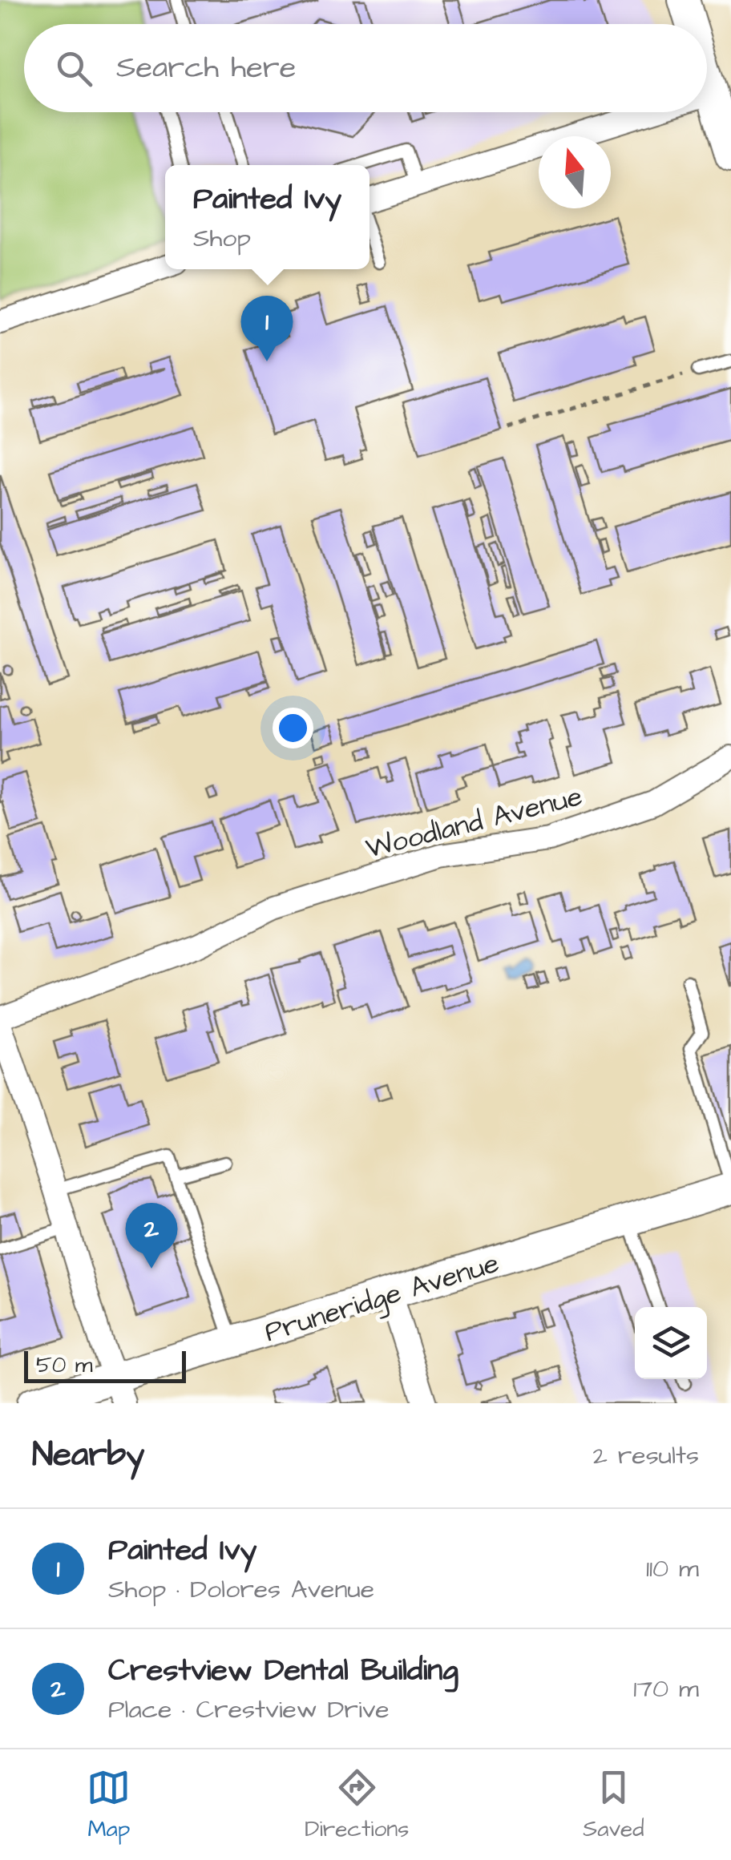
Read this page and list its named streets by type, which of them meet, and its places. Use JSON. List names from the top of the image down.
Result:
{
  "streets": {
    "main road": ["Pruneridge Avenue"],
    "street": ["Woodland Avenue"]
  },
  "scale_bar": "50 m",
  "north": "top",
  "page": {
    "search": "Search here",
    "popup": ["Painted Ivy", "Shop"],
    "pins": ["1", "2"],
    "scale": "50 m",
    "heading": ["Nearby", "2 results"],
    "list": [
      {
        "mark": "1",
        "name": "Painted Ivy",
        "note": "Shop · Dolores Avenue",
        "value": "110 m"
      },
      {
        "mark": "2",
        "name": "Crestview Dental Building",
        "note": "Place · Crestview Drive",
        "value": "170 m"
      }
    ],
    "nav": ["Map", "Directions", "Saved"]
  }
}
